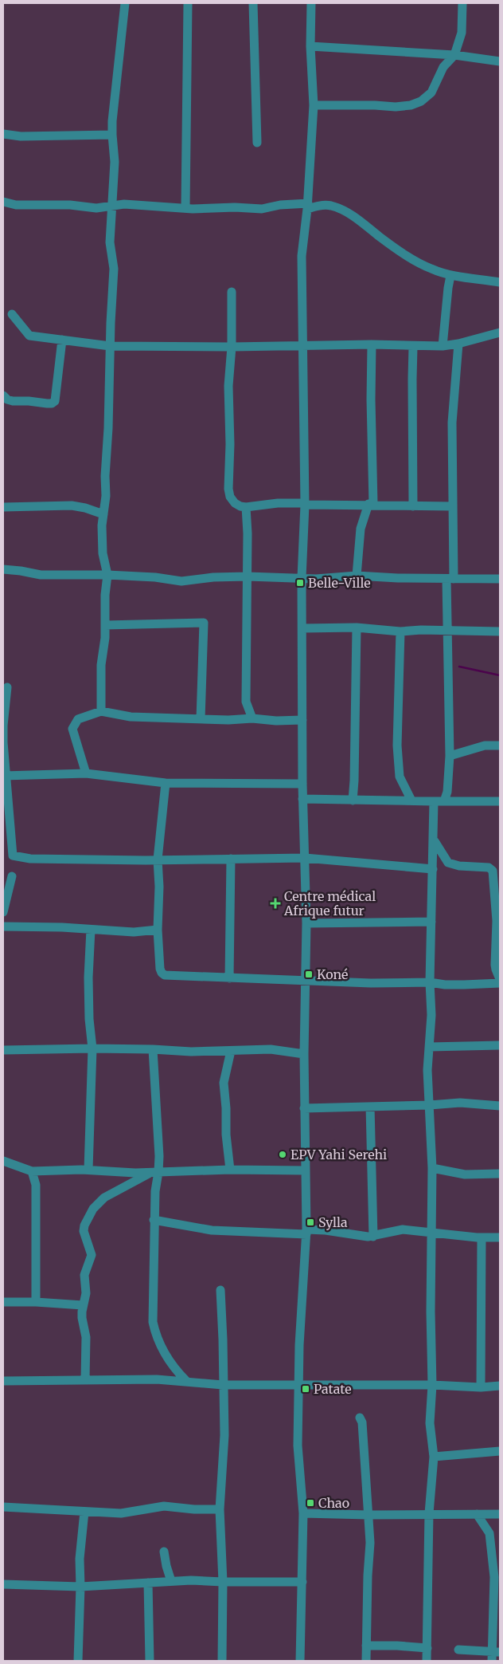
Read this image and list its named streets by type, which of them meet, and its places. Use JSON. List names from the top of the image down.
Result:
{
  "places": {
    "transit": [
      "Belle-Ville",
      "Koné",
      "Sylla",
      "Patate",
      "Chao"
    ],
    "health": ["Centre médical Afrique futur"],
    "other": ["EPV Yahi Serehi"]
  }
}
